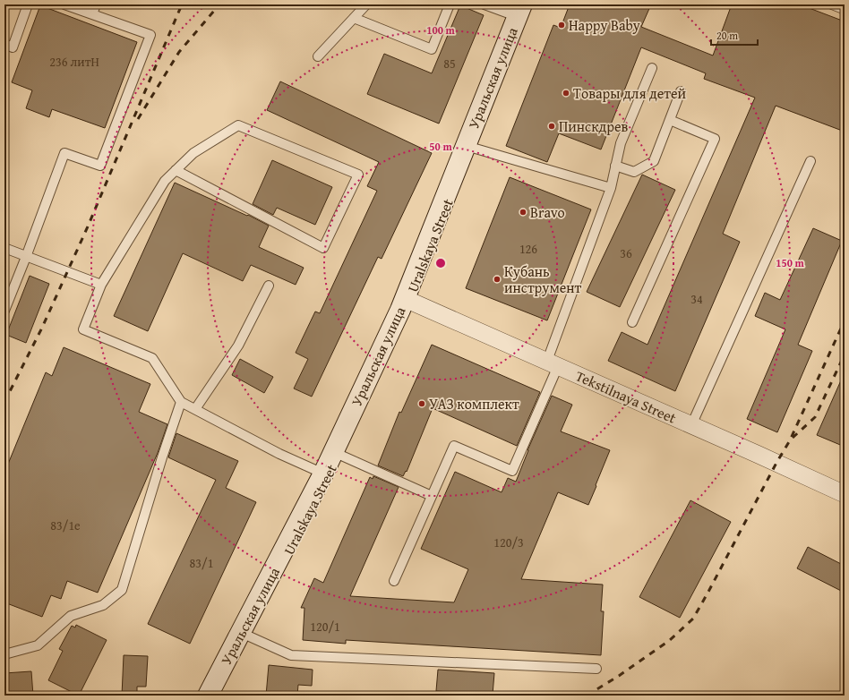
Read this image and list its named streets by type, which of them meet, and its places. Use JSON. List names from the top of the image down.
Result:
{
  "streets": {
    "main road": ["Уральская улица", "Uralskaya Street"],
    "street": ["Tekstilnaya Street"]
  },
  "crossings": [
    ["Уральская улица", "Uralskaya Street"],
    ["Уральская улица", "Tekstilnaya Street"],
    ["Uralskaya Street", "Tekstilnaya Street"]
  ],
  "places": [
    "Happy Baby",
    "Товары для детей",
    "Пинскдрев",
    "Bravo",
    "Кубань инструмент",
    "УАЗ комплект"
  ],
  "house_numbers": [
    "236 литН",
    "85",
    "126",
    "36",
    "34",
    "83/1е",
    "120/3",
    "83/1",
    "120/1"
  ],
  "scale_bar": "20 m",
  "rings": ["100 m", "50 m", "150 m"]
}
